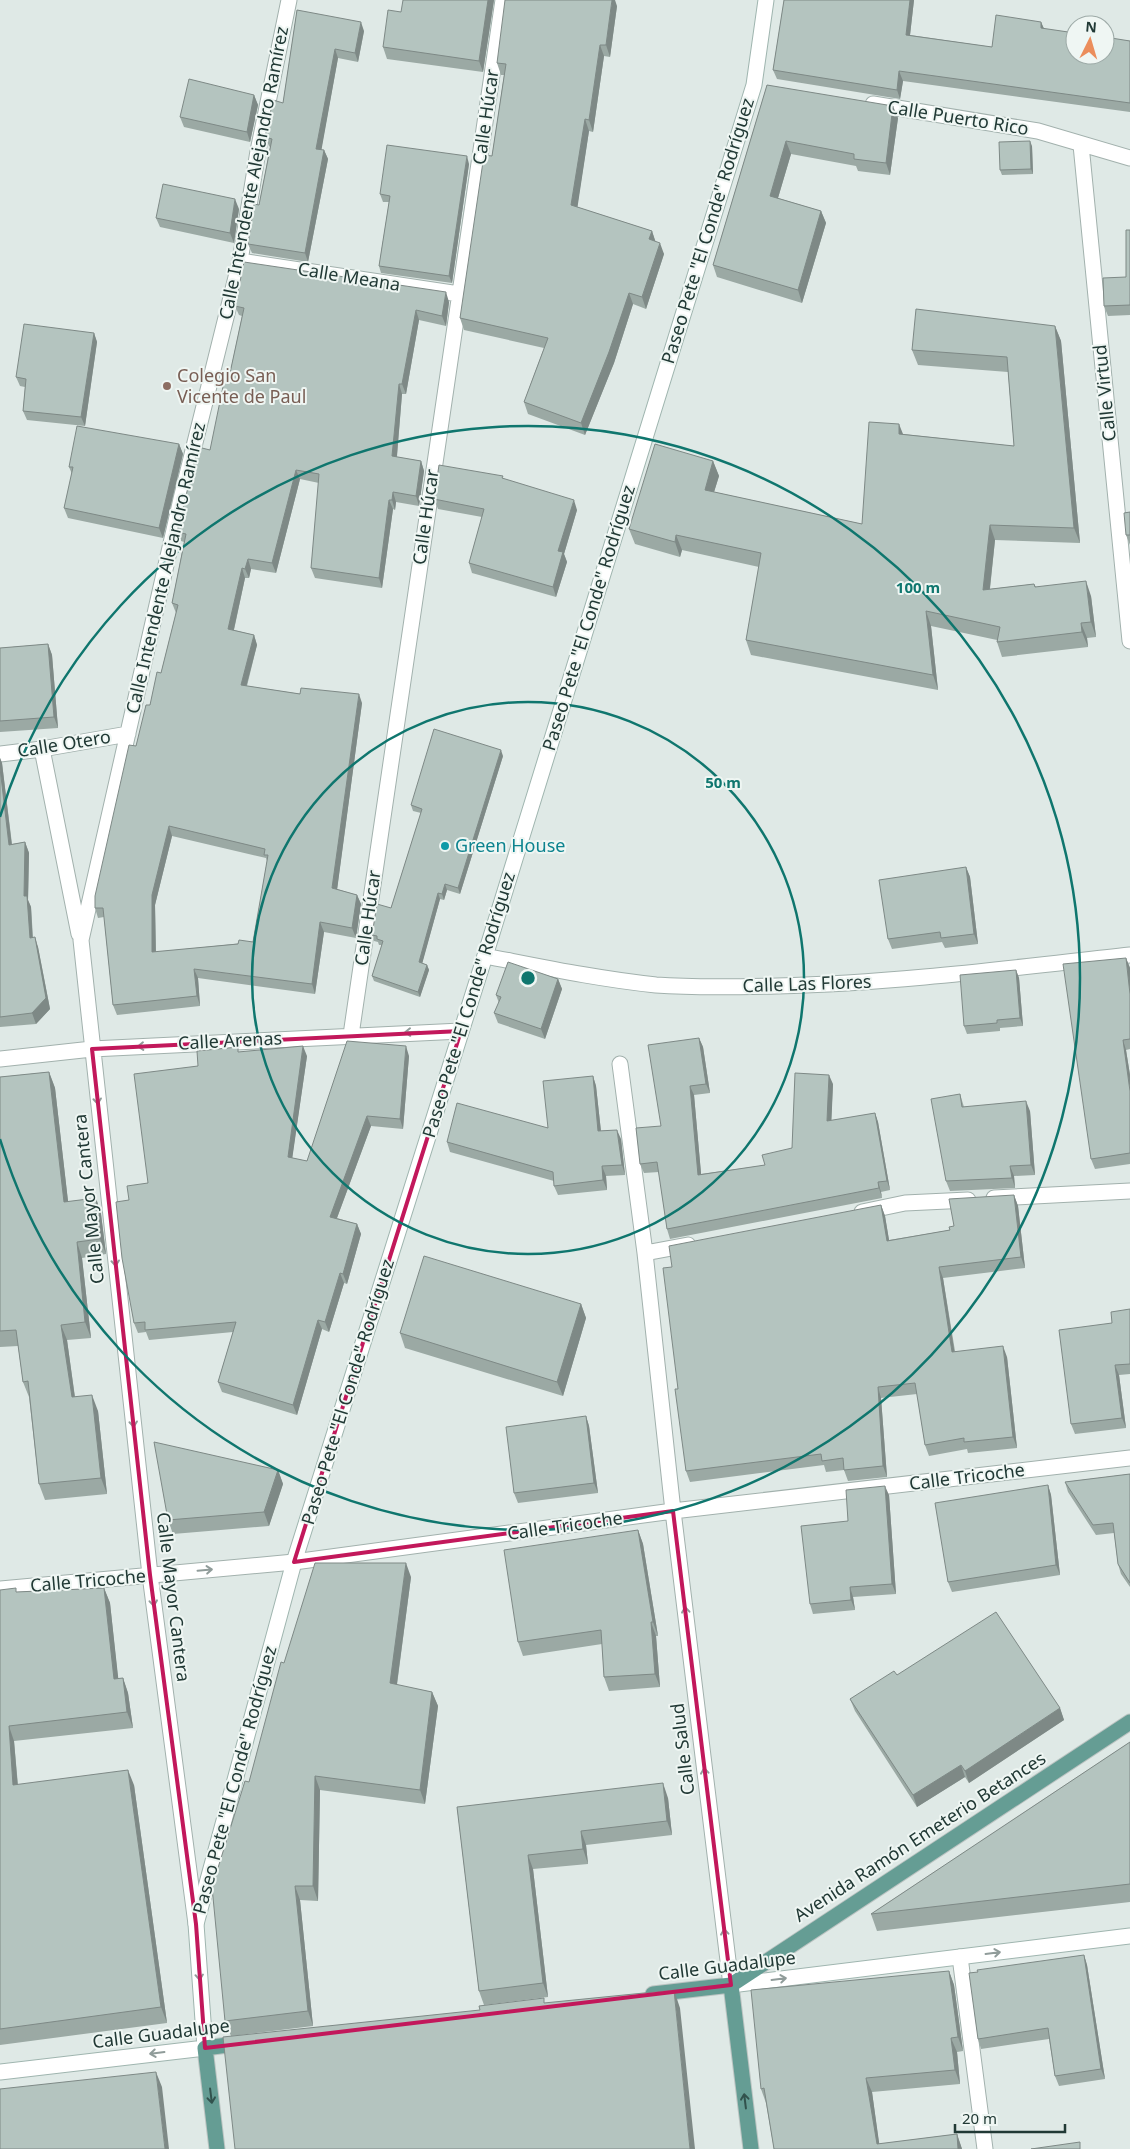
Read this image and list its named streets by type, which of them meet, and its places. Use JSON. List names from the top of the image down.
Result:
{
  "streets": {
    "main road": [
      "Calle Mayor Cantera",
      "Calle Salud",
      "Avenida Ramón Emeterio Betances",
      "Calle Guadalupe"
    ],
    "street": [
      "Calle Húcar",
      "Calle Puerto Rico",
      "Calle Intendente Alejandro Ramírez",
      "Paseo Pete \"El Conde\" Rodríguez",
      "Calle Meana",
      "Calle Virtud",
      "Calle Otero",
      "Calle Las Flores",
      "Calle Arenas",
      "Calle Tricoche"
    ]
  },
  "crossings": [
    ["Calle Húcar", "Calle Meana"],
    ["Calle Húcar", "Calle Arenas"],
    ["Calle Puerto Rico", "Calle Virtud"],
    ["Calle Intendente Alejandro Ramírez", "Calle Meana"],
    ["Calle Intendente Alejandro Ramírez", "Calle Otero"],
    ["Calle Intendente Alejandro Ramírez", "Calle Arenas"],
    ["Calle Intendente Alejandro Ramírez", "Calle Mayor Cantera"],
    ["Paseo Pete \"El Conde\" Rodríguez", "Calle Las Flores"],
    ["Paseo Pete \"El Conde\" Rodríguez", "Calle Arenas"],
    ["Paseo Pete \"El Conde\" Rodríguez", "Calle Mayor Cantera"],
    ["Paseo Pete \"El Conde\" Rodríguez", "Calle Tricoche"],
    ["Calle Arenas", "Calle Mayor Cantera"],
    ["Calle Mayor Cantera", "Calle Tricoche"],
    ["Calle Mayor Cantera", "Calle Guadalupe"],
    ["Calle Tricoche", "Calle Salud"],
    ["Calle Salud", "Avenida Ramón Emeterio Betances"],
    ["Calle Salud", "Calle Guadalupe"],
    ["Avenida Ramón Emeterio Betances", "Calle Guadalupe"]
  ],
  "one_way": ["Calle Arenas", "Calle Mayor Cantera", "Calle Salud"],
  "places": ["Colegio San Vicente de Paul", "Green House"],
  "scale_bar": "20 m",
  "north": "top",
  "rings": ["100 m", "50 m"]
}
